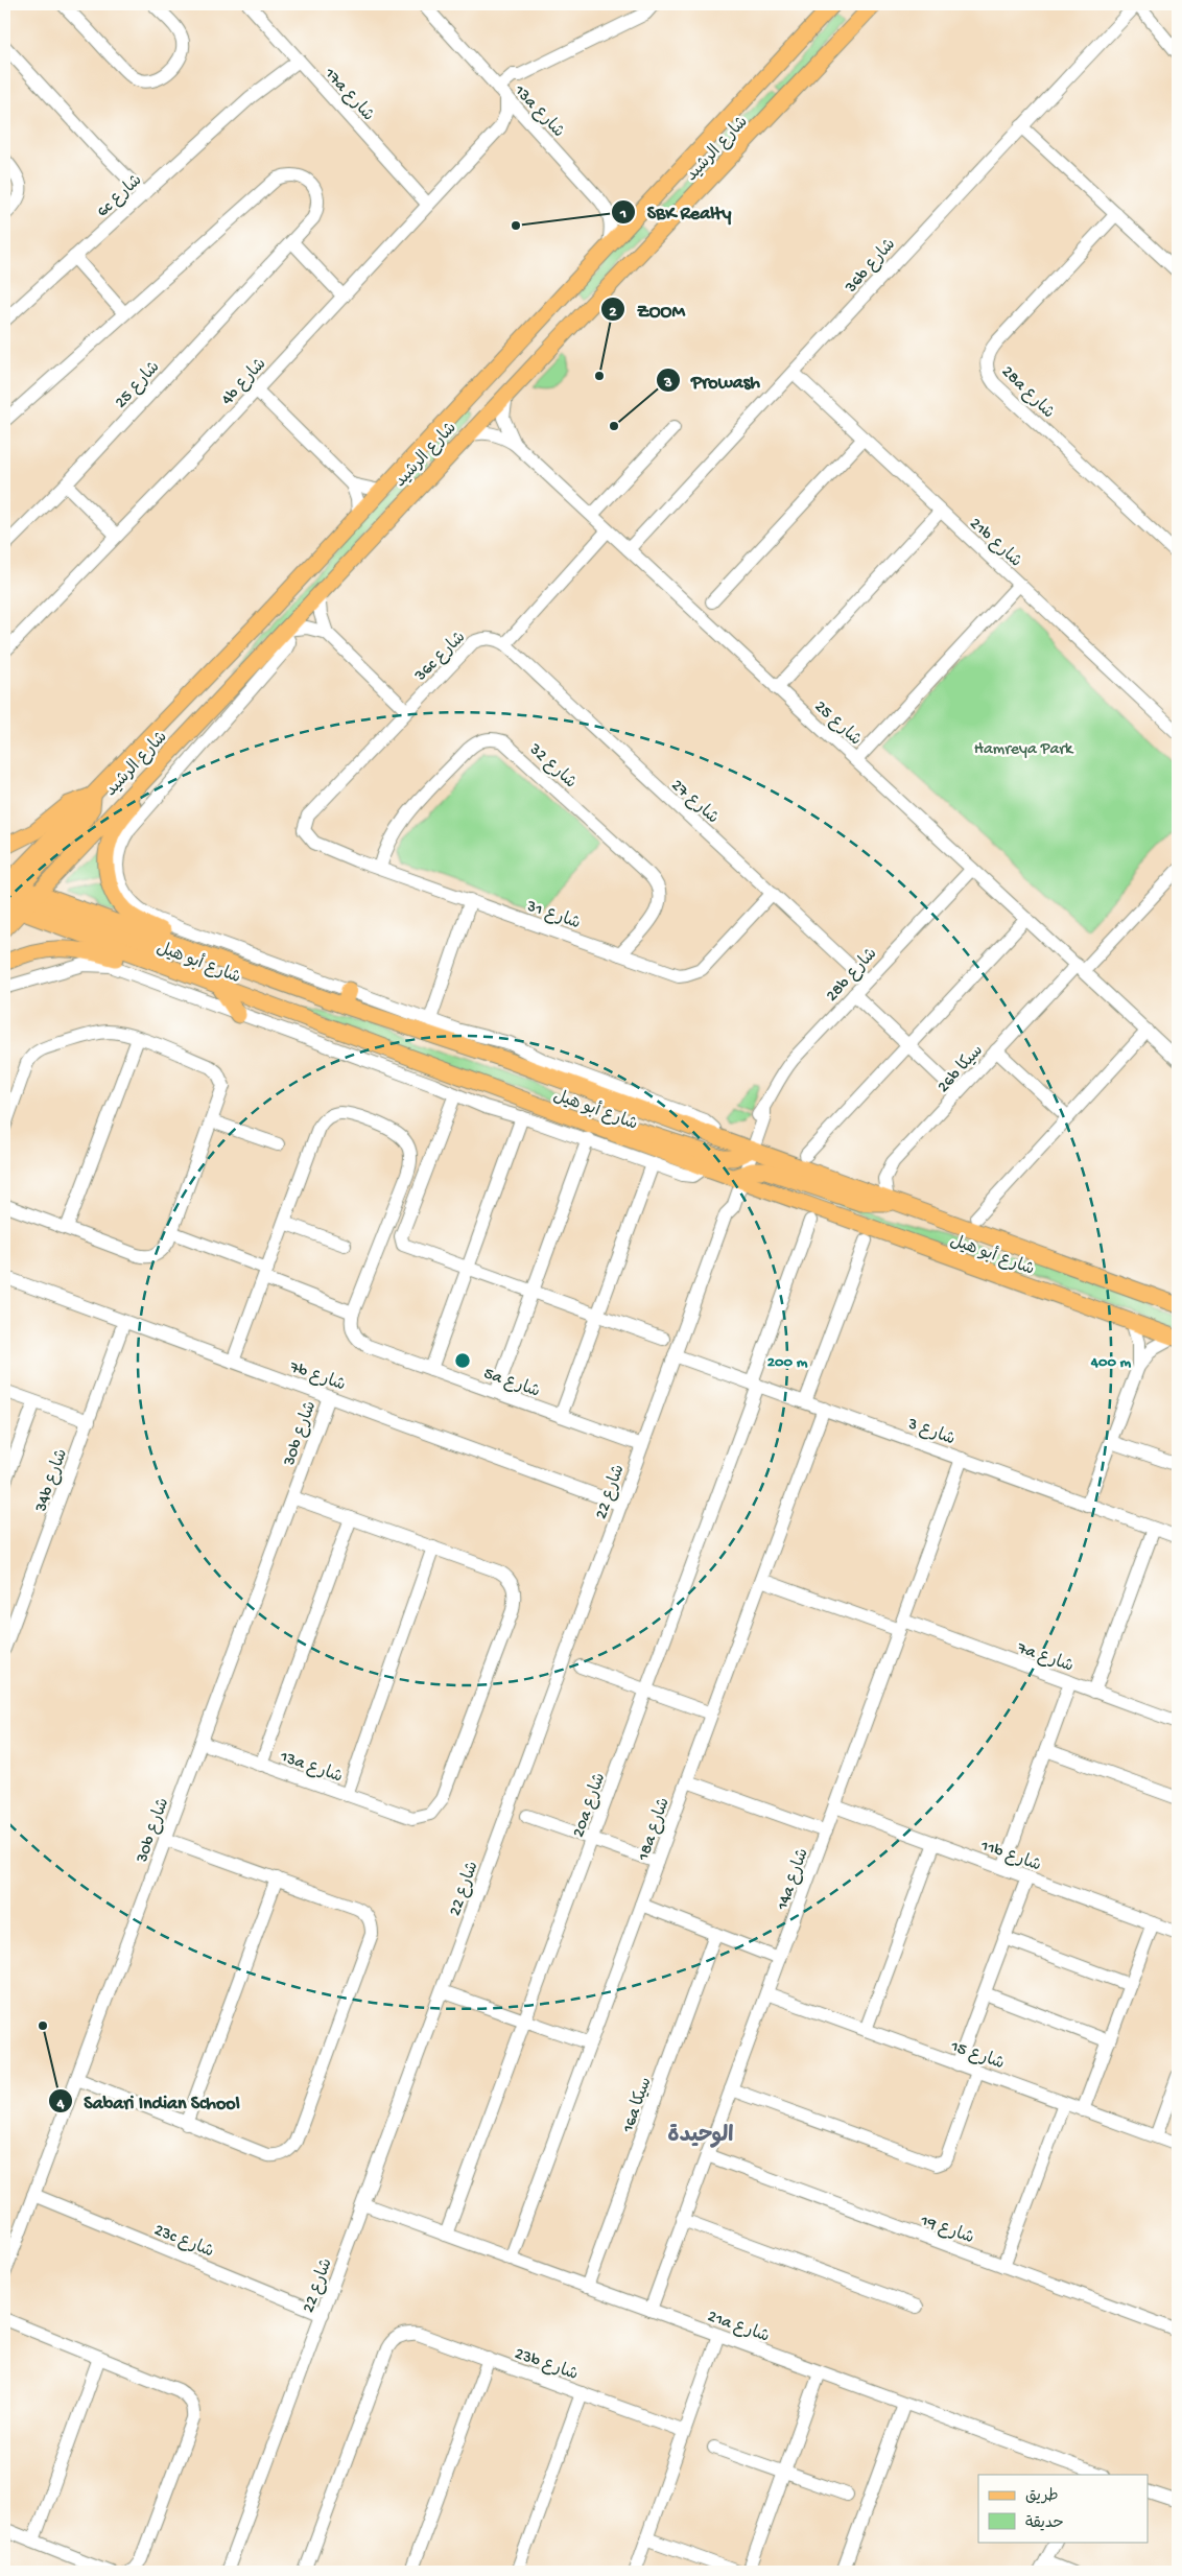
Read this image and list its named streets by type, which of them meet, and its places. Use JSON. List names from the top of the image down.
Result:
{
  "streets": {
    "main road": ["شارع الرشيد", "شارع أبو هيل"],
    "street": [
      "17a شارع",
      "13a شارع",
      "6c شارع",
      "36b شارع",
      "4b شارع",
      "شارع 25",
      "28a شارع",
      "21b شارع",
      "36c شارع",
      "شارع 32",
      "شارع 27",
      "شارع 31",
      "28b شارع",
      "26b سيكا",
      "7b شارع",
      "5a شارع",
      "شارع 3",
      "30b شارع",
      "34b شارع",
      "شارع 22",
      "7a شارع",
      "20a شارع",
      "18a شارع",
      "11b شارع",
      "14a شارع",
      "شارع 15",
      "16a سيكا",
      "شارع 19",
      "23c شارع",
      "21a شارع",
      "23b شارع"
    ]
  },
  "crossings": [
    ["17a شارع", "6c شارع"],
    ["17a شارع", "4b شارع"],
    ["13a شارع", "شارع الرشيد"],
    ["13a شارع", "4b شارع"],
    ["13a شارع", "30b شارع"],
    ["شارع الرشيد", "شارع 25"],
    ["شارع الرشيد", "شارع أبو هيل"],
    ["36b شارع", "شارع 25"],
    ["36b شارع", "21b شارع"],
    ["شارع 25", "28b شارع"],
    ["شارع 25", "26b سيكا"],
    ["36c شارع", "شارع 27"],
    ["36c شارع", "شارع 31"],
    ["شارع 32", "شارع 31"],
    ["شارع 27", "شارع 31"],
    ["شارع 27", "28b شارع"],
    ["شارع أبو هيل", "28b شارع"],
    ["شارع أبو هيل", "26b سيكا"],
    ["شارع أبو هيل", "شارع 22"],
    ["28b شارع", "شارع 22"],
    ["7b شارع", "30b شارع"],
    ["7b شارع", "34b شارع"],
    ["7b شارع", "شارع 22"],
    ["5a شارع", "شارع 22"],
    ["شارع 3", "شارع 22"],
    ["شارع 3", "20a شارع"],
    ["شارع 3", "18a شارع"],
    ["شارع 3", "14a شارع"],
    ["30b شارع", "23c شارع"],
    ["شارع 22", "23c شارع"],
    ["شارع 22", "21a شارع"],
    ["7a شارع", "18a شارع"],
    ["7a شارع", "14a شارع"],
    ["20a شارع", "21a شارع"],
    ["18a شارع", "21a شارع"],
    ["11b شارع", "14a شارع"],
    ["14a شارع", "شارع 15"],
    ["14a شارع", "شارع 19"],
    ["14a شارع", "21a شارع"],
    ["16a سيكا", "21a شارع"]
  ],
  "districts": ["الوحيدة"],
  "parks": ["Hamreya Park"],
  "places": [
    "SBK Realty",
    "ZOOM",
    "Prowash",
    "Sabari Indian School"
  ],
  "legend": ["طريق", "حديقة"],
  "rings": ["200 m", "400 m"]
}
